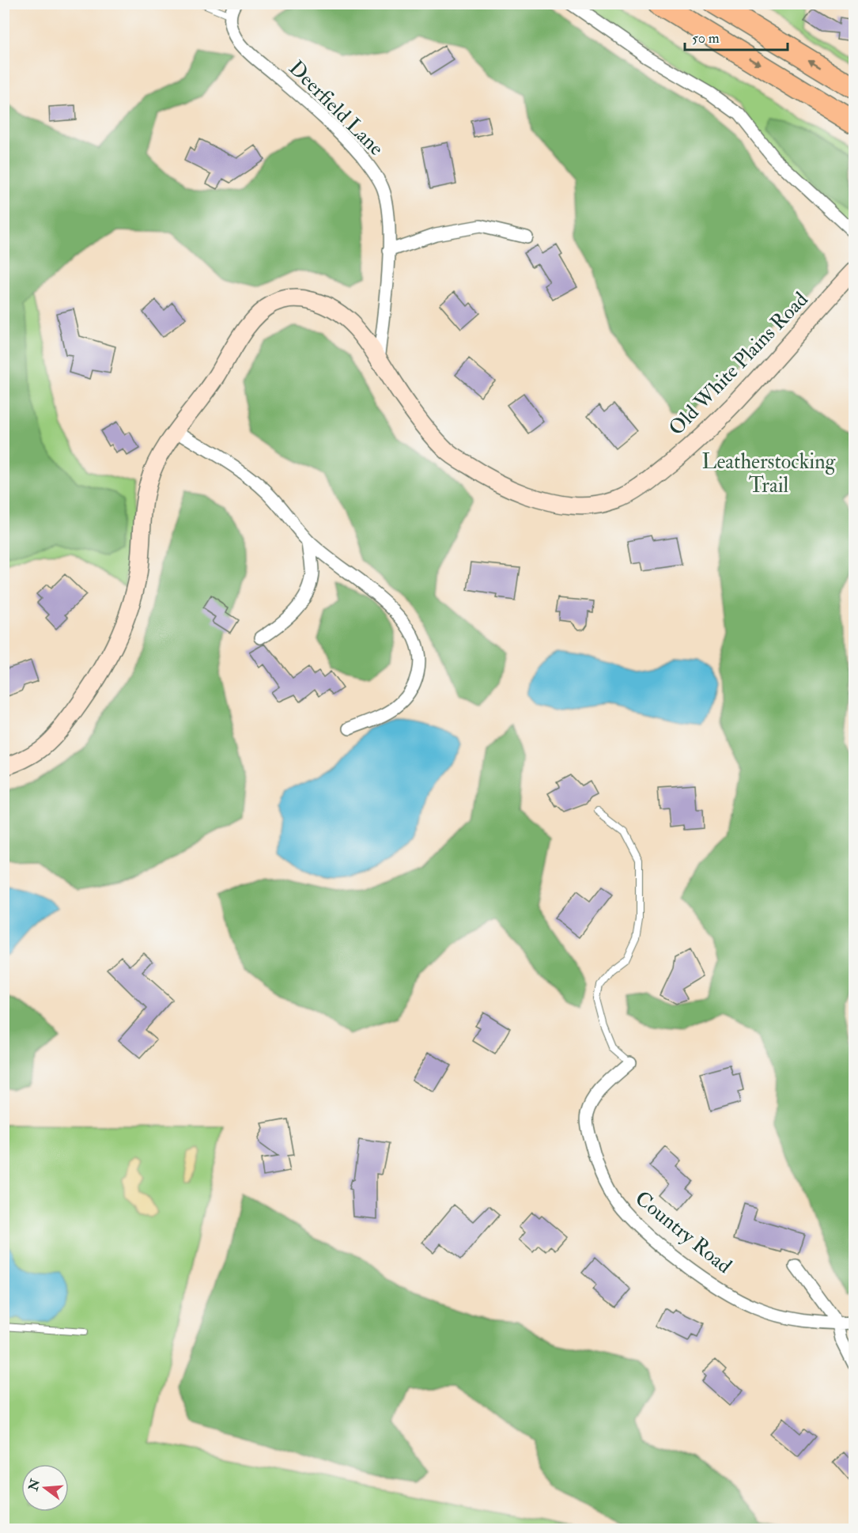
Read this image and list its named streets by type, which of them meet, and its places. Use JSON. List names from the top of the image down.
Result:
{
  "streets": {
    "street": ["Deerfield Lane", "Old White Plains Road", "Country Road"]
  },
  "crossings": [
    ["Deerfield Lane", "Old White Plains Road"]
  ],
  "parks": ["Leatherstocking Trail"],
  "scale_bar": "50 m",
  "north": "left"
}
